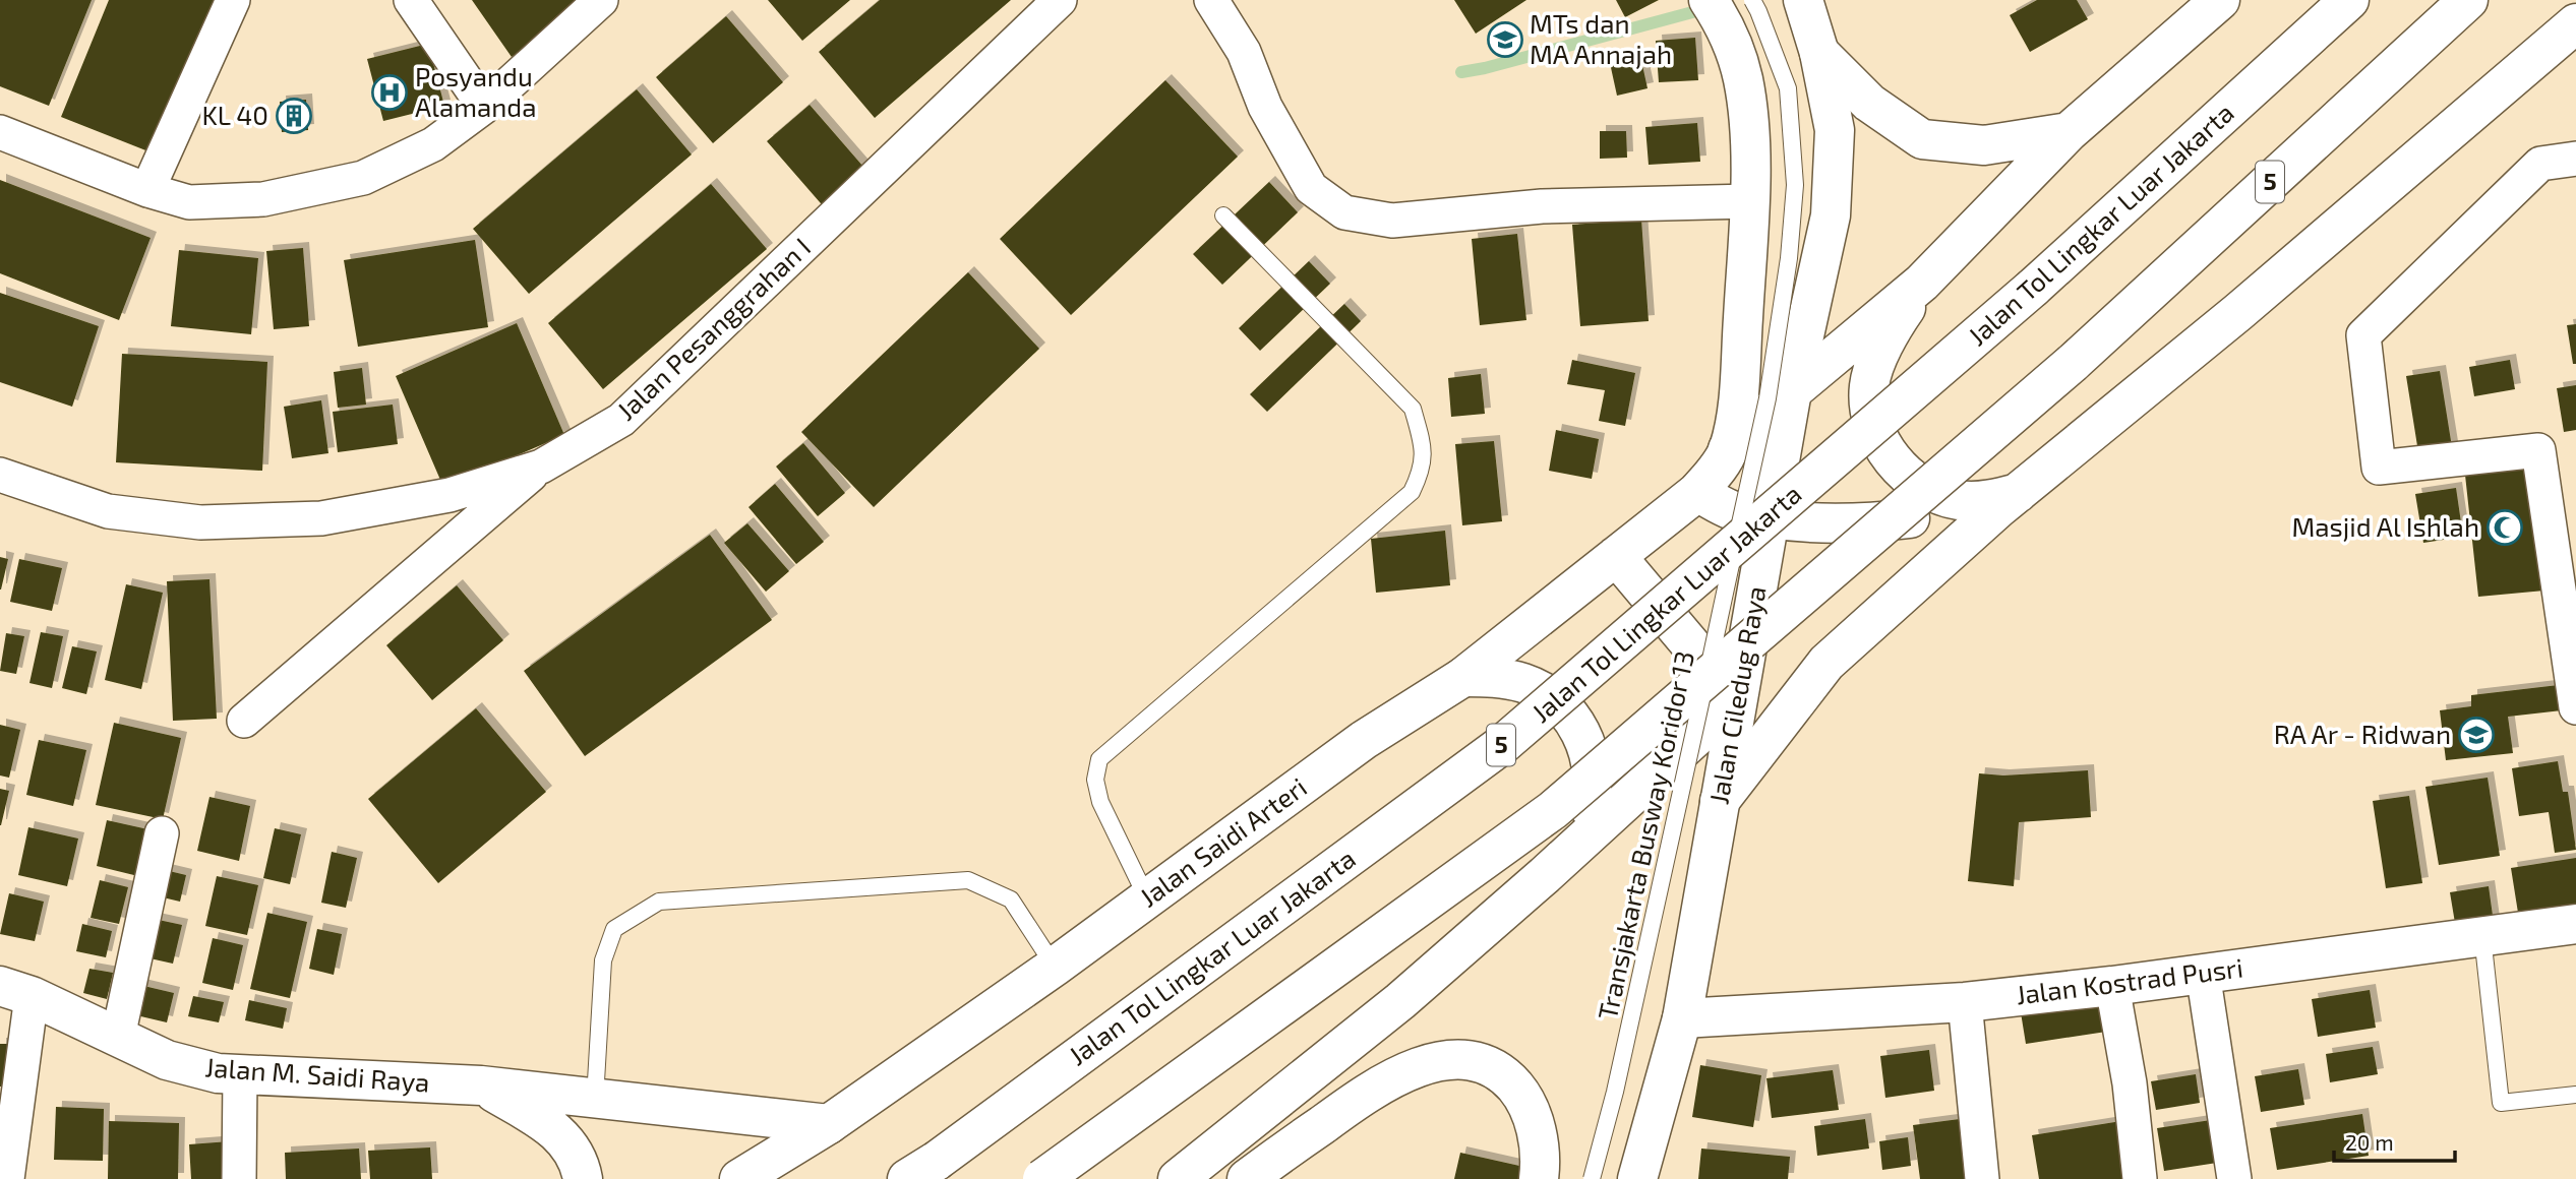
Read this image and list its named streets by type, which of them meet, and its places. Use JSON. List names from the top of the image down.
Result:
{
  "streets": {
    "main road": [
      "5",
      "Jalan Tol Lingkar Luar Jakarta",
      "Jalan Ciledug Raya",
      "Jalan Saidi Arteri",
      "Jalan Kostrad Pusri",
      "Jalan M. Saidi Raya"
    ],
    "street": ["Jalan Pesanggrahan I"],
    "lane": ["Transjakarta Busway Koridor 13"]
  },
  "crossings": [
    ["Jalan Ciledug Raya", "Jalan Kostrad Pusri"],
    ["Jalan Saidi Arteri", "Jalan M. Saidi Raya"]
  ],
  "places": {
    "school or university": ["MTs dan MA Annajah", "RA Ar - Ridwan"],
    "hospital": ["Posyandu Alamanda"],
    "building": ["KL 40"],
    "mosque": ["Masjid Al Ishlah"]
  },
  "scale_bar": "20 m"
}
